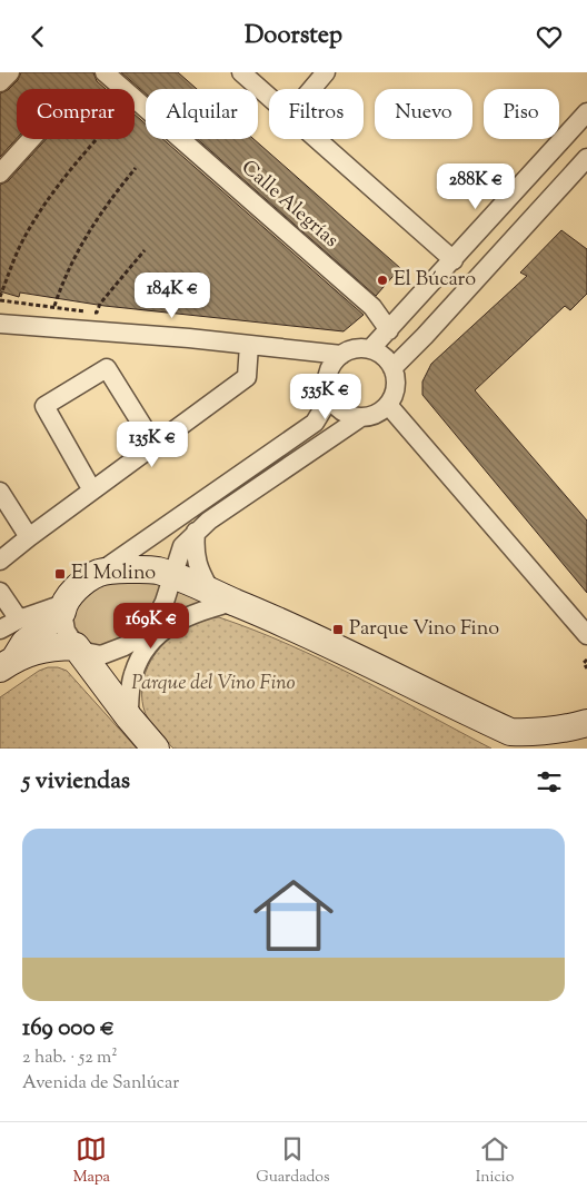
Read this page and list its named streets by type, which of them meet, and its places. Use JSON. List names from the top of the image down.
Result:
{
  "streets": {
    "street": ["Calle Alegrías"]
  },
  "parks": ["Parque del Vino Fino"],
  "places": {
    "other": ["El Búcaro"],
    "transit": ["El Molino", "Parque Vino Fino"]
  },
  "page": {
    "header": "Doorstep",
    "chip": [
      "Comprar",
      "Alquilar",
      "Filtros",
      "Nuevo",
      "Piso"
    ],
    "price": [
      "288K €",
      "184K €",
      "535K €",
      "135K €",
      "169K €"
    ],
    "heading": "5 viviendas",
    "list": [
      {
        "name": "169 000 €",
        "note": "2 hab. · 52 m² · Avenida de Sanlúcar"
      }
    ],
    "tabs": ["Mapa", "Guardados", "Inicio"]
  }
}
